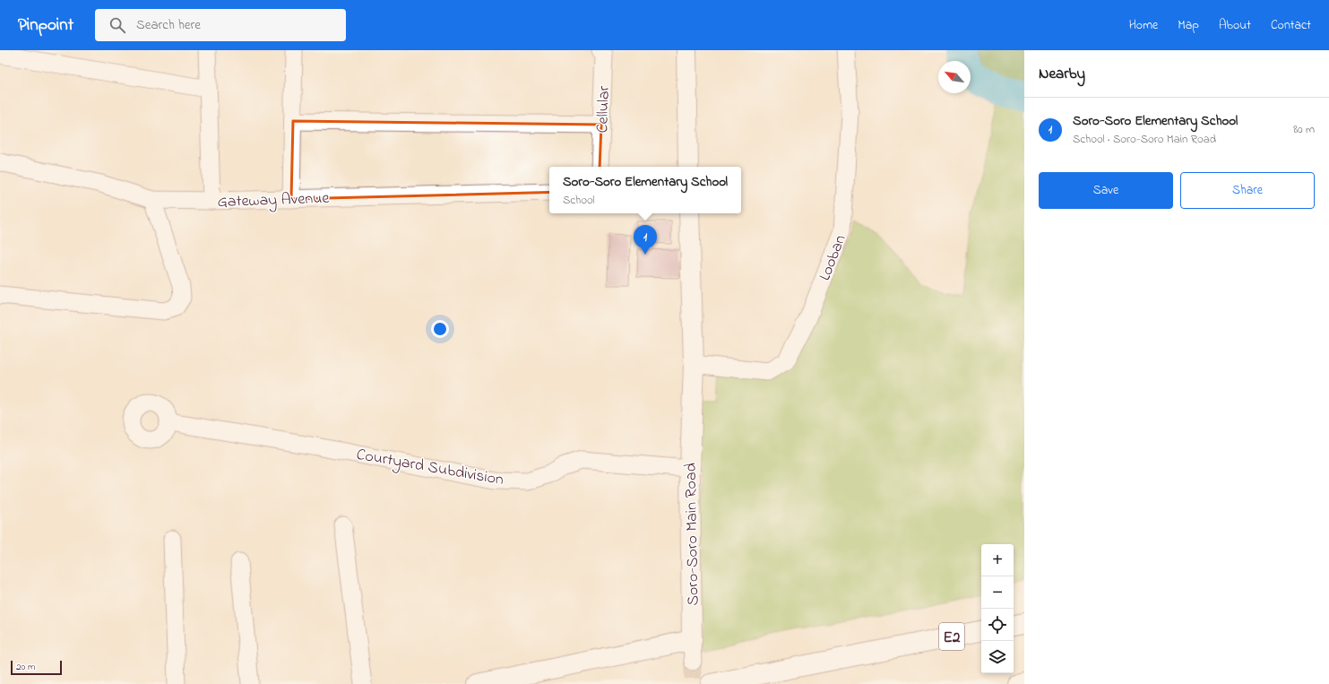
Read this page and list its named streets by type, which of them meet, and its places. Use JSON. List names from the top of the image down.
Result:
{
  "streets": {
    "main road": ["Soro-Soro Main Road", "E2"],
    "street": [
      "Cellular",
      "Gateway Avenue",
      "Looban",
      "Courtyard Subdivision"
    ]
  },
  "crossings": [
    ["Looban", "Soro-Soro Main Road"],
    ["Courtyard Subdivision", "Soro-Soro Main Road"]
  ],
  "scale_bar": "20 m",
  "north": "top left",
  "page": {
    "header": "Pinpoint",
    "search": "Search here",
    "nav": [
      "Home",
      "Map",
      "About",
      "Contact"
    ],
    "heading": "Nearby",
    "list": [
      {
        "mark": "1",
        "name": "Soro-Soro Elementary School",
        "note": "School · Soro-Soro Main Road",
        "value": "80 m"
      }
    ],
    "buttons": ["Save", "Share"],
    "popup": ["Soro-Soro Elementary School", "School"],
    "pins": "1",
    "map_buttons": ["+", "−"],
    "scale": "20 m"
  }
}
